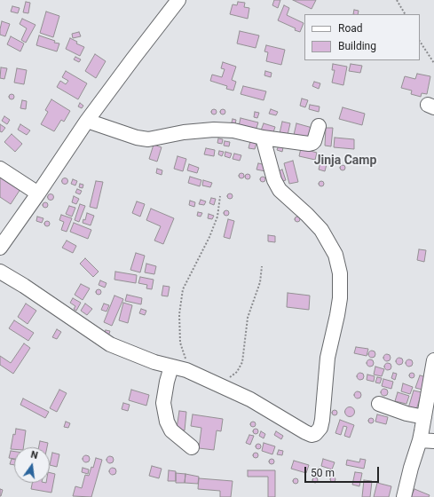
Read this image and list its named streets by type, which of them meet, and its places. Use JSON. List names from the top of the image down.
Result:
{
  "districts": ["Jinja Camp"],
  "legend": ["Road", "Building"],
  "scale_bar": "50 m",
  "north": "top"
}
